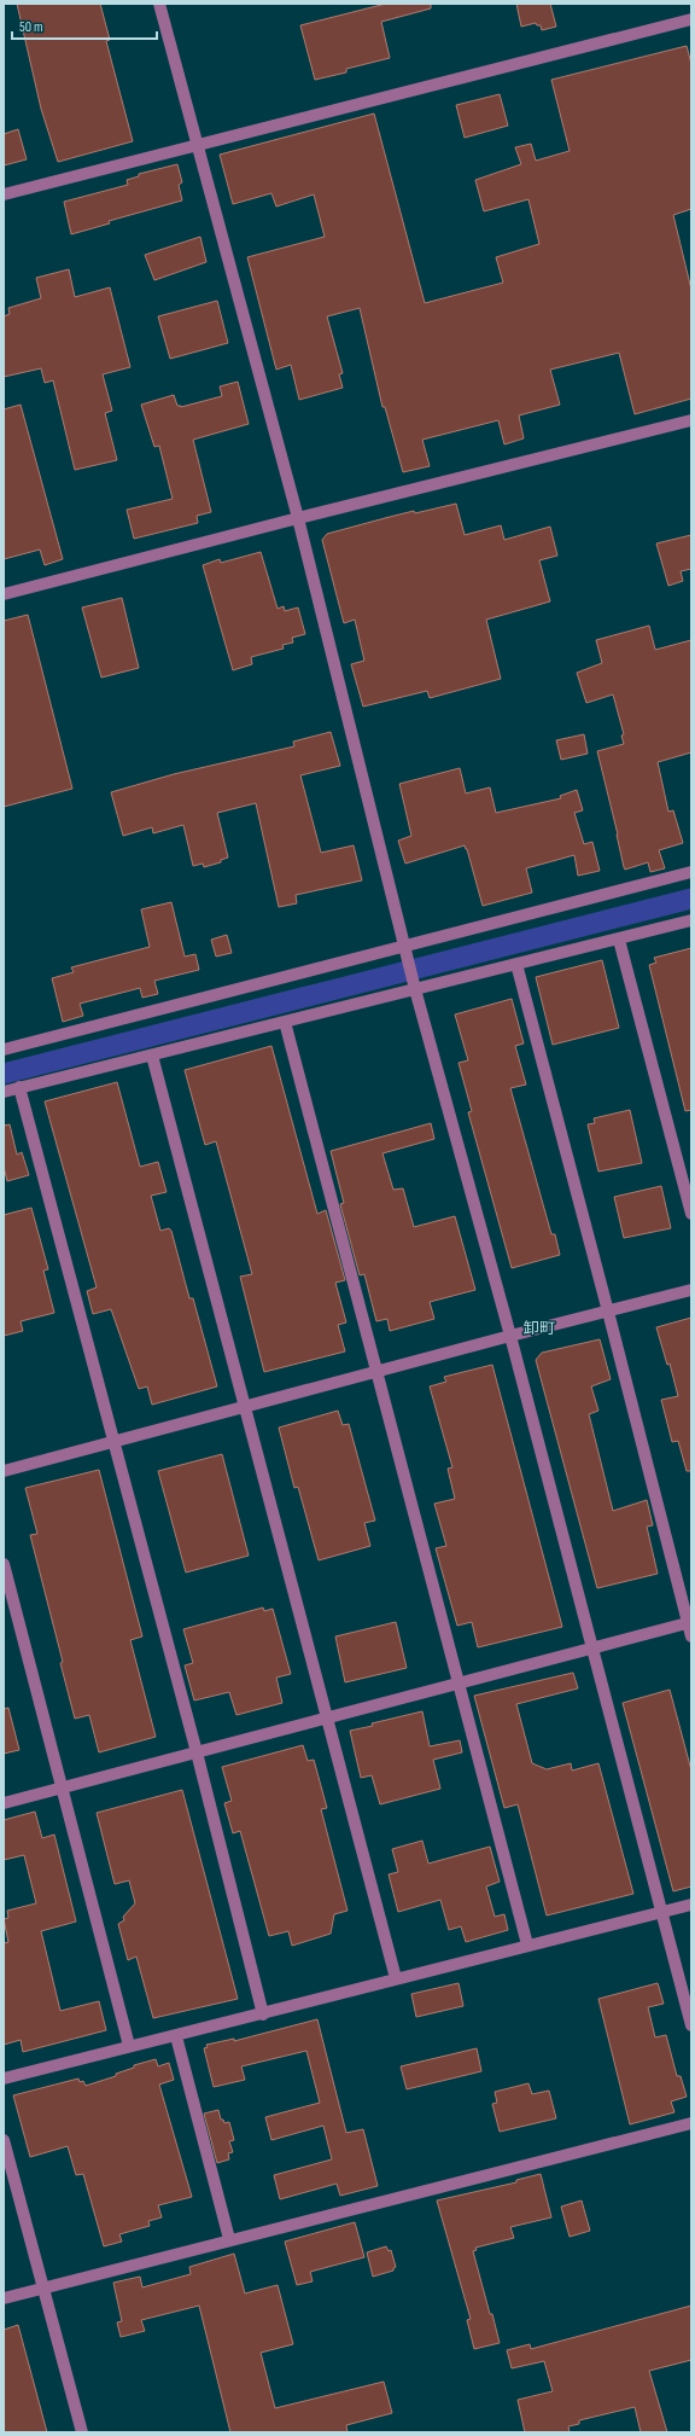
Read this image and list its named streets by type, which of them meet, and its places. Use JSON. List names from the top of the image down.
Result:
{
  "districts": ["卸町"],
  "scale_bar": "50 m"
}
